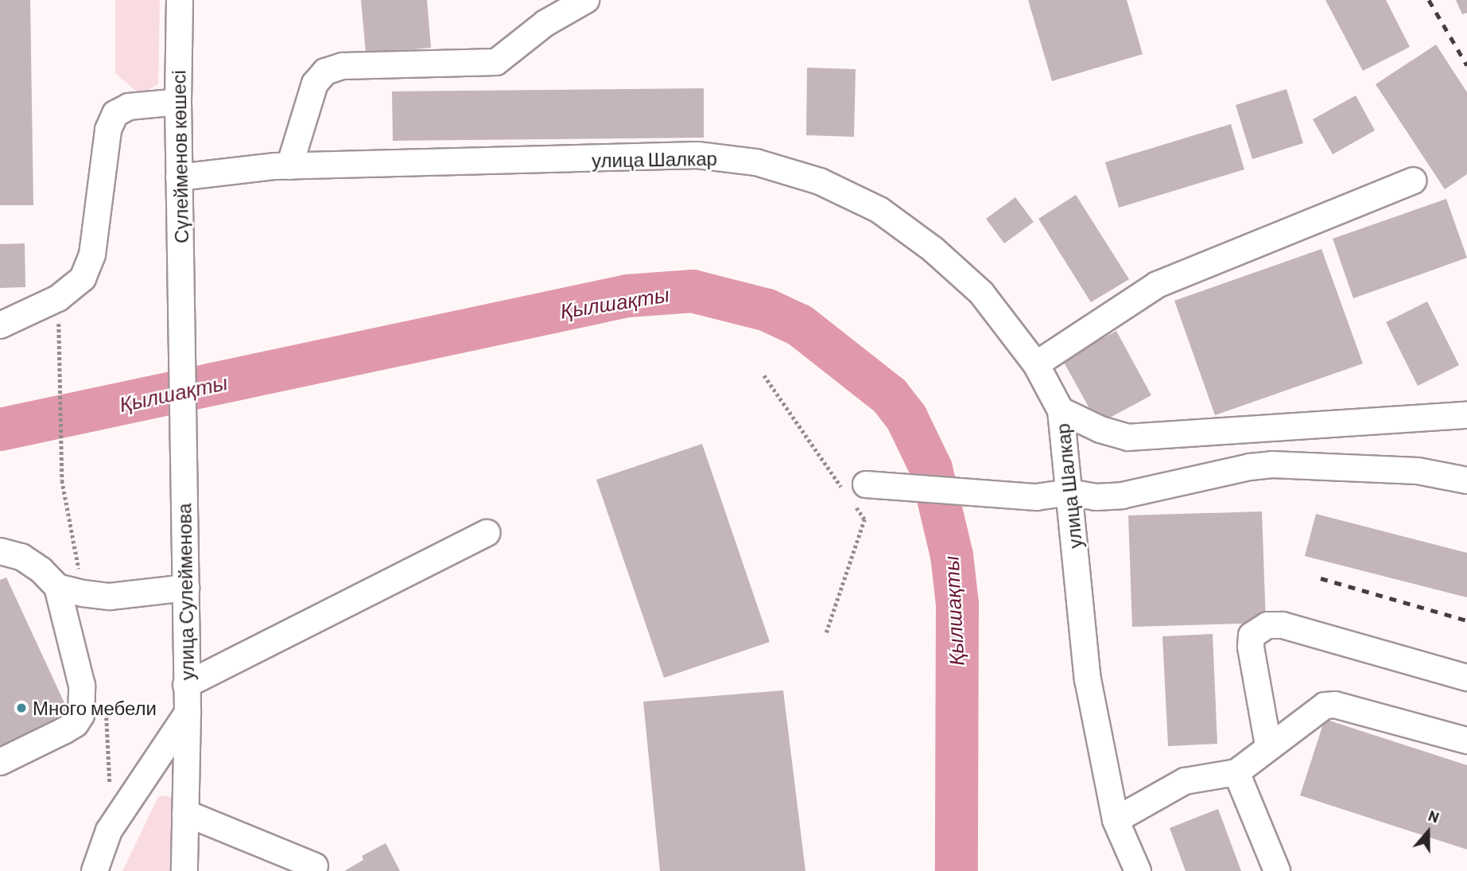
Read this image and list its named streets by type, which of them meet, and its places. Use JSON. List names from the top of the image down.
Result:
{
  "streets": {
    "street": ["Сүлейменов көшесі", "улица Шалкар", "улица Сулейменова"]
  },
  "crossings": [
    ["Сүлейменов көшесі", "улица Шалкар"],
    ["Сүлейменов көшесі", "улица Сулейменова"]
  ],
  "water": ["Қылшақты"],
  "places": ["Много мебели"],
  "north": "top"
}
